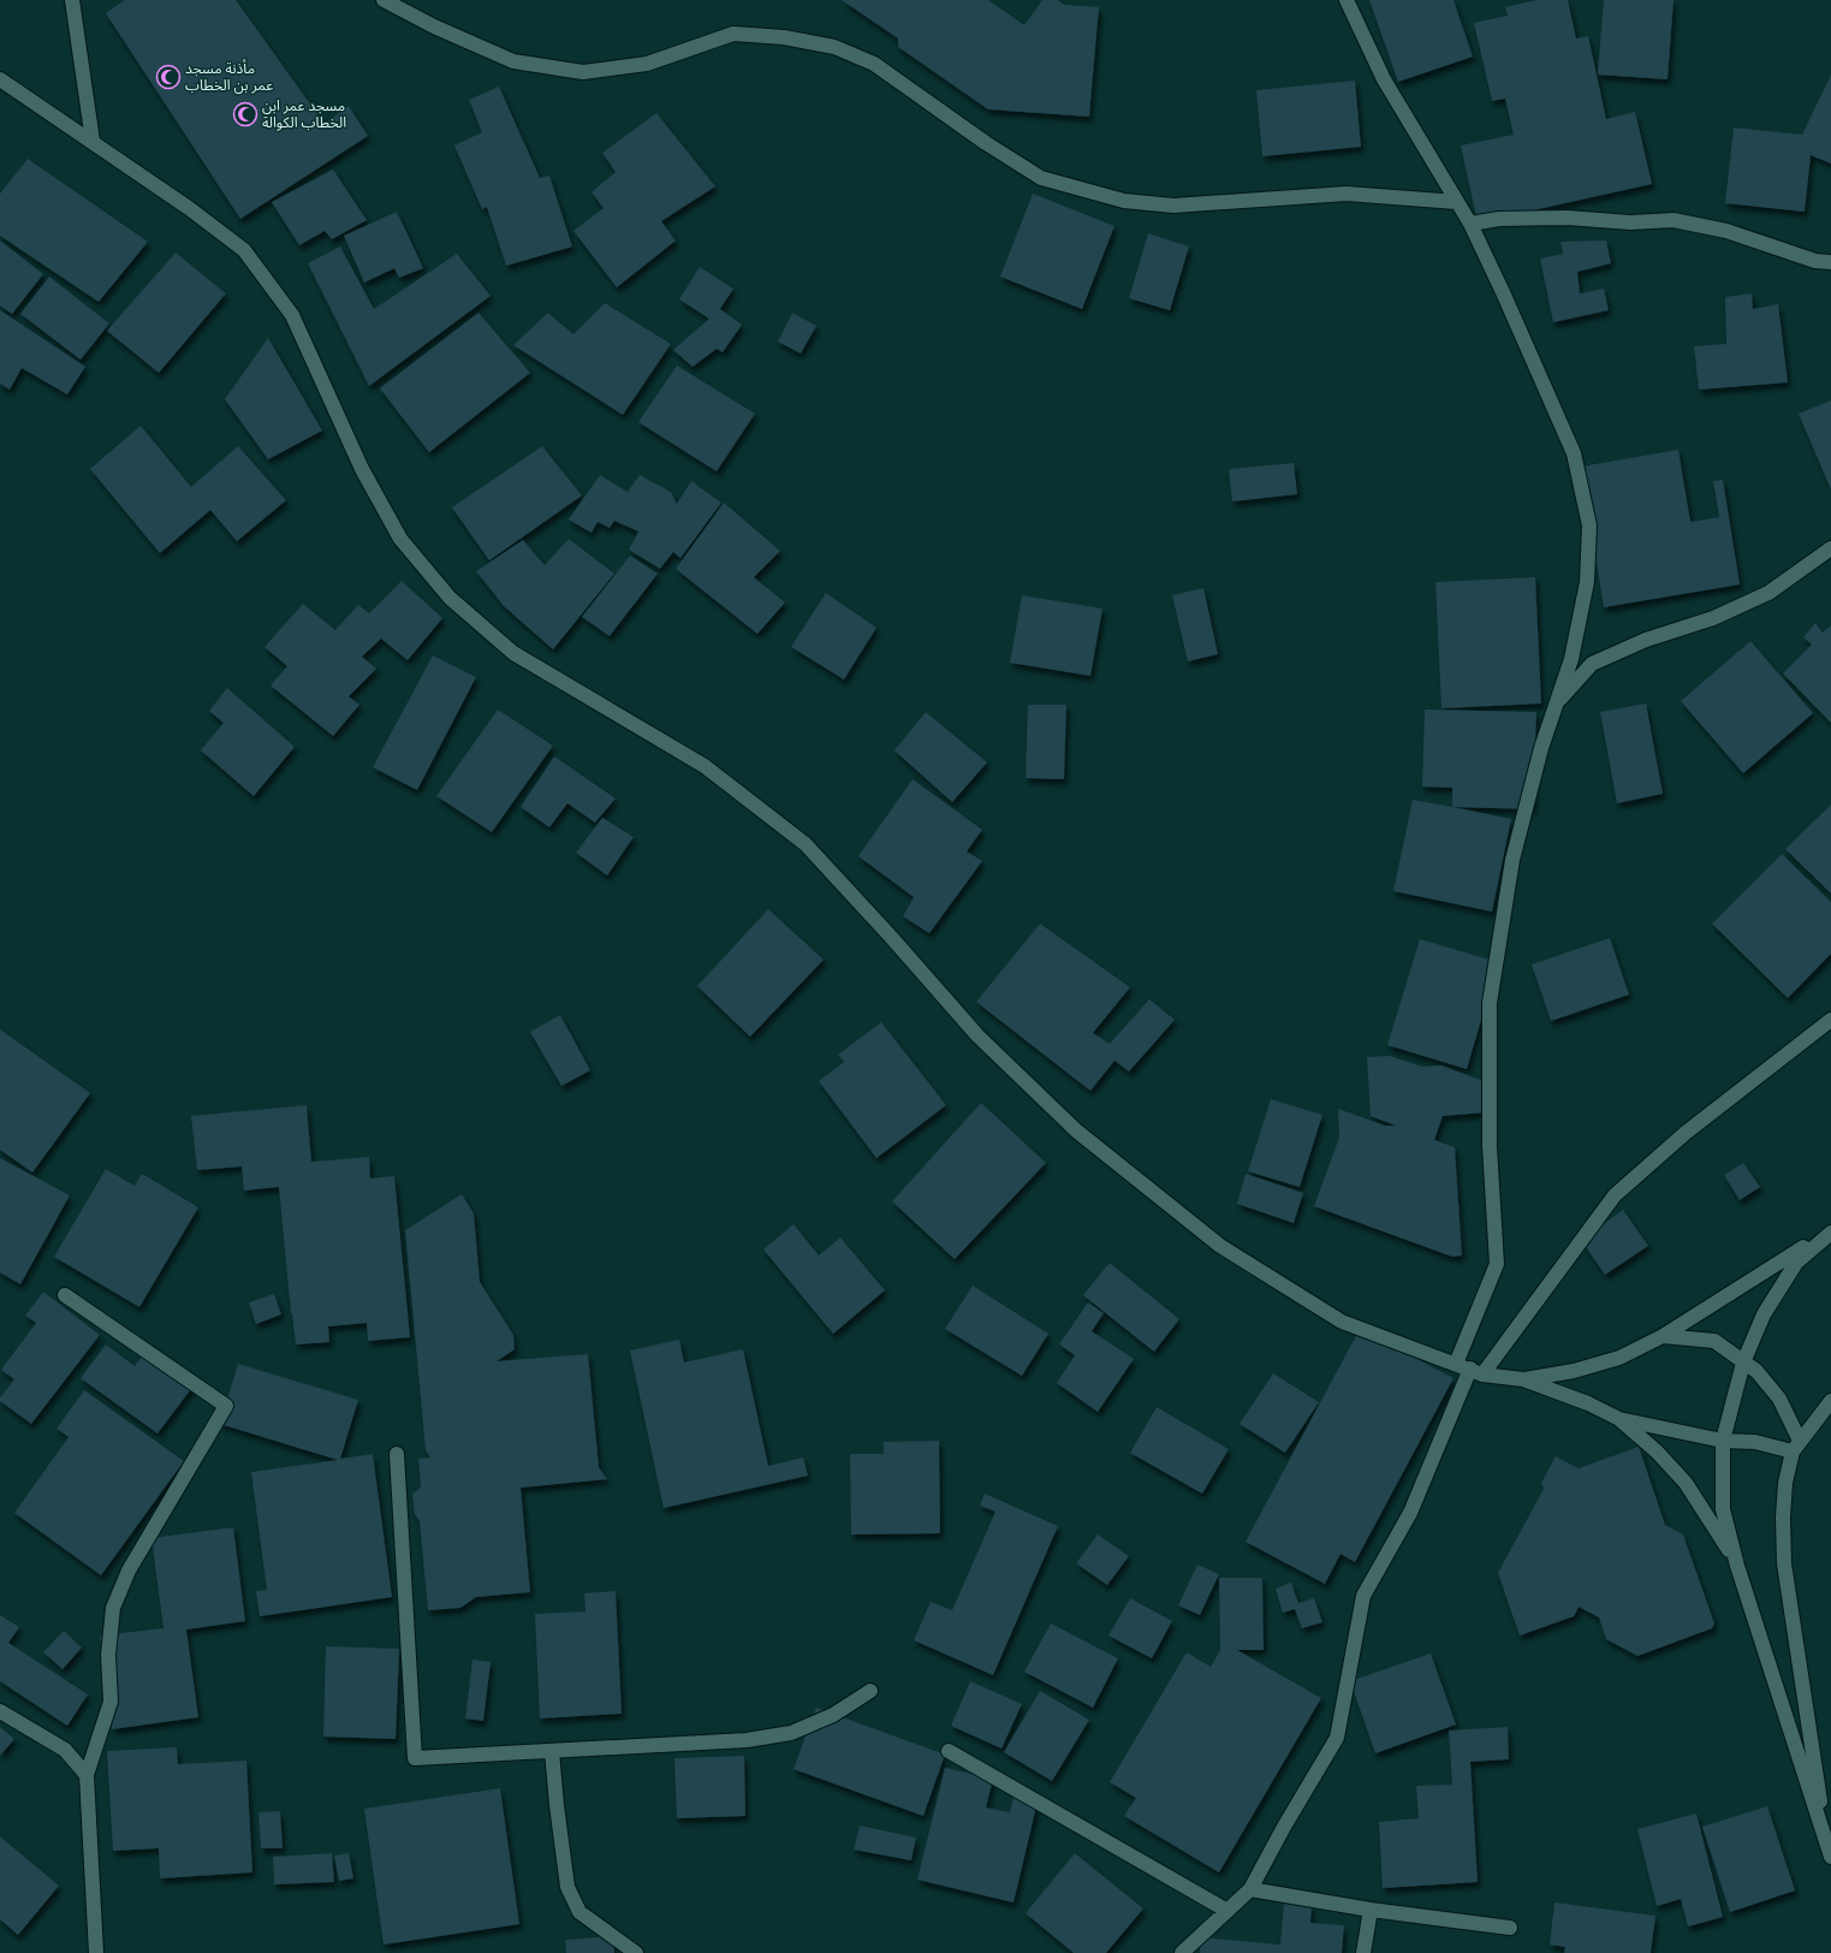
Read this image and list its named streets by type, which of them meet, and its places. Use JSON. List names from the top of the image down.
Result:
{
  "places": {
    "mosque": ["مأذنة مسجد عمر بن الخطاب", "مسجد عمر ابن الخطاب الكوالة"]
  }
}
